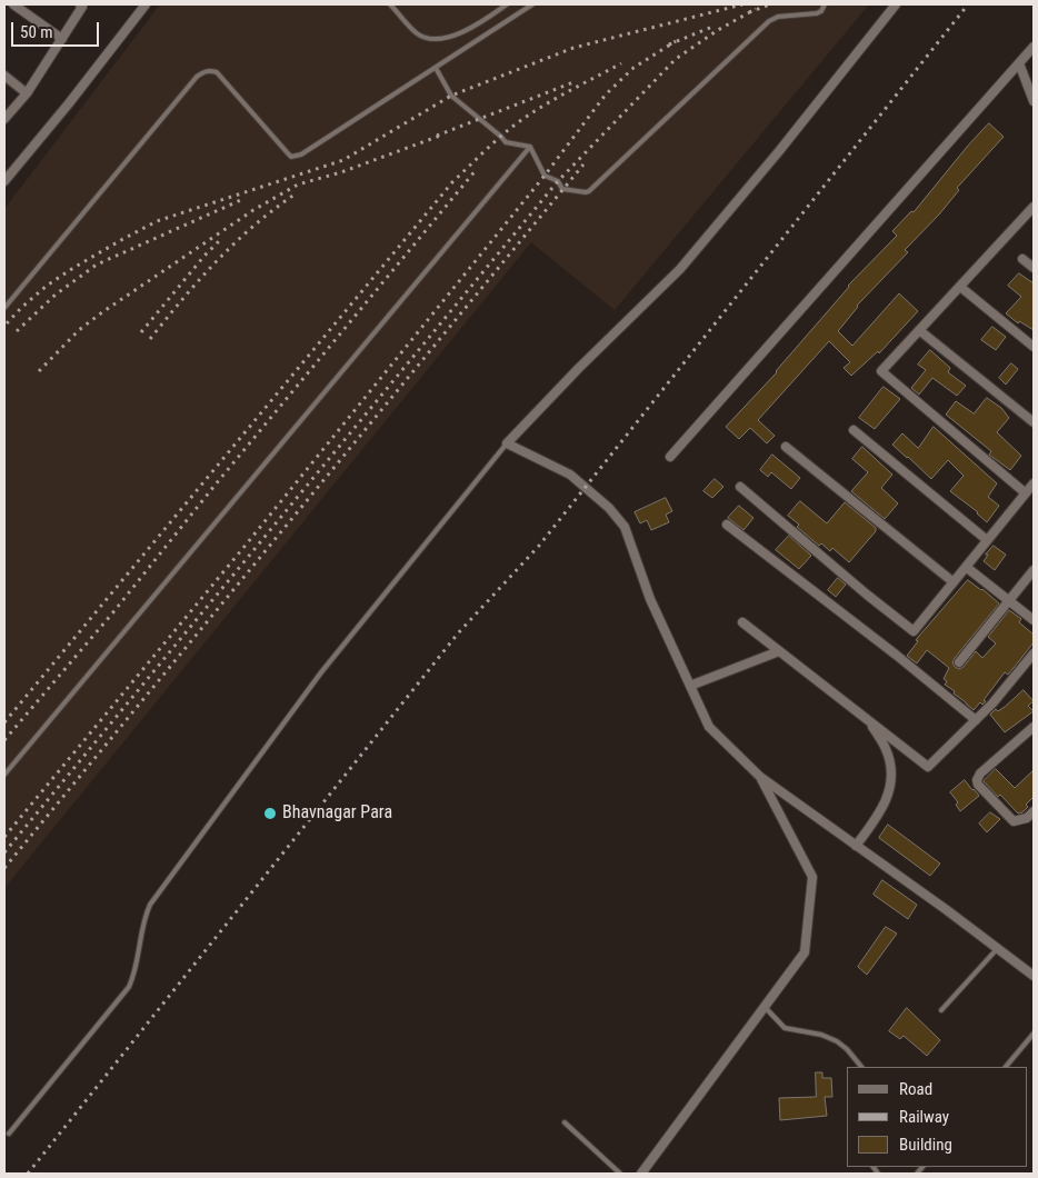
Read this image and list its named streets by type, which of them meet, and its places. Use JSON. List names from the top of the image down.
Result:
{
  "places": ["Bhavnagar Para"],
  "legend": ["Road", "Railway", "Building"],
  "scale_bar": "50 m"
}
